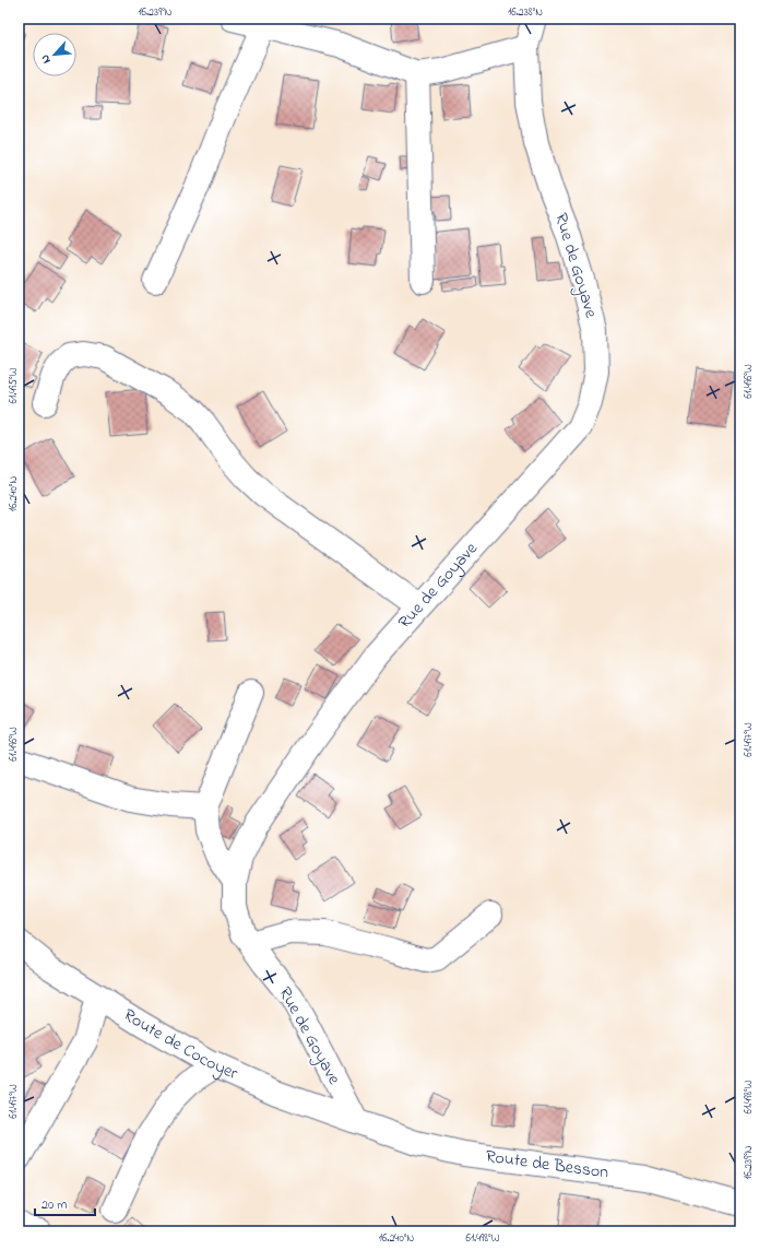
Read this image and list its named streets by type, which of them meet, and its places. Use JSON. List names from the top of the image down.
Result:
{
  "streets": {
    "street": ["Rue de Goyave", "Route de Cocoyer", "Route de Besson"]
  },
  "crossings": [
    ["Rue de Goyave", "Route de Cocoyer"],
    ["Rue de Goyave", "Route de Besson"],
    ["Route de Cocoyer", "Route de Besson"]
  ],
  "scale_bar": "20 m",
  "north": "bottom left",
  "coordinates": [
    "16.239°N",
    "16.238°N",
    "61.496°W",
    "61.495°W",
    "16.240°N",
    "61.497°W",
    "61.498°W"
  ]
}
